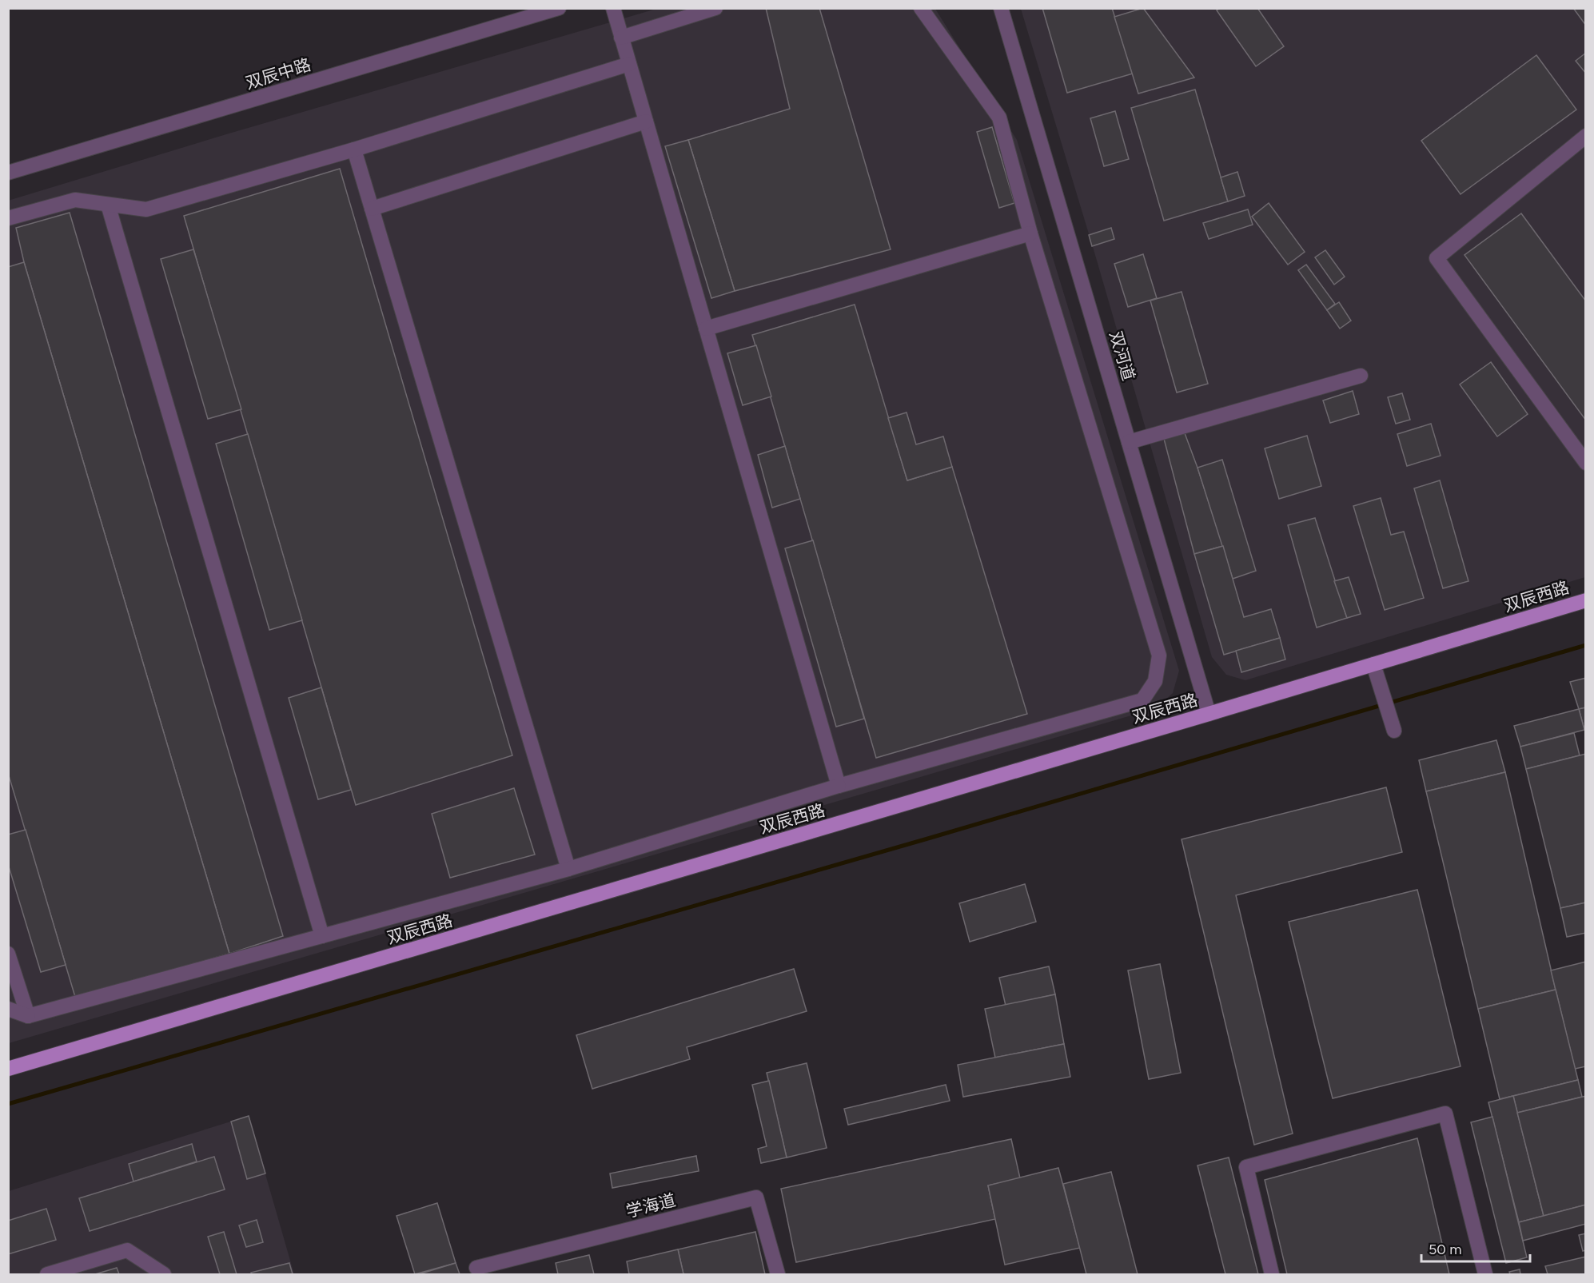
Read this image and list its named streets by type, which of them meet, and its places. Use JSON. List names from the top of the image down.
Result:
{
  "streets": {
    "main road": ["双辰西路"],
    "street": ["双辰中路", "双河道", "学海道"]
  },
  "crossings": [
    ["双河道", "双辰西路"]
  ],
  "scale_bar": "50 m"
}
